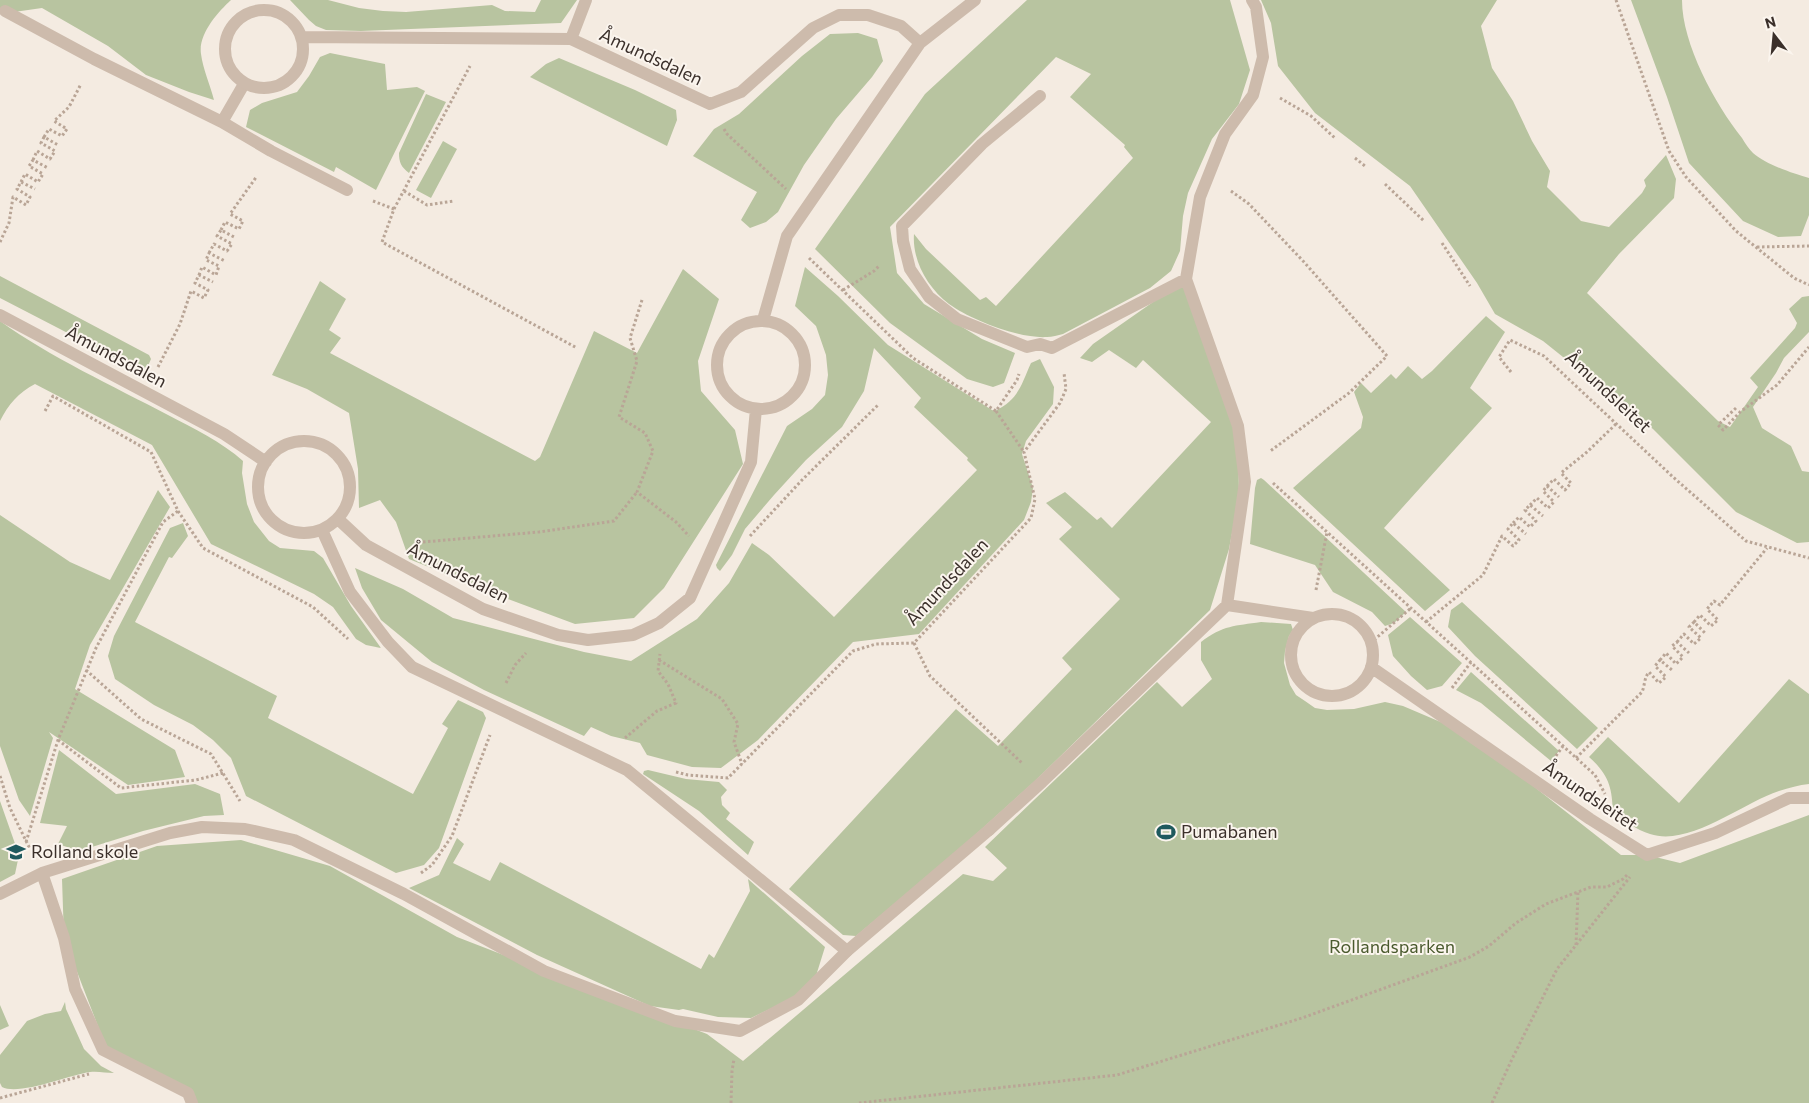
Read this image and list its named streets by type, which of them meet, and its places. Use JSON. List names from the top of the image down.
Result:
{
  "streets": {
    "street": ["Åmundsdalen", "Åmundsleitet"]
  },
  "parks": ["Rollandsparken"],
  "places": {
    "sports": ["Pumabanen"],
    "school or university": ["Rolland skole"]
  },
  "north": "top"
}
